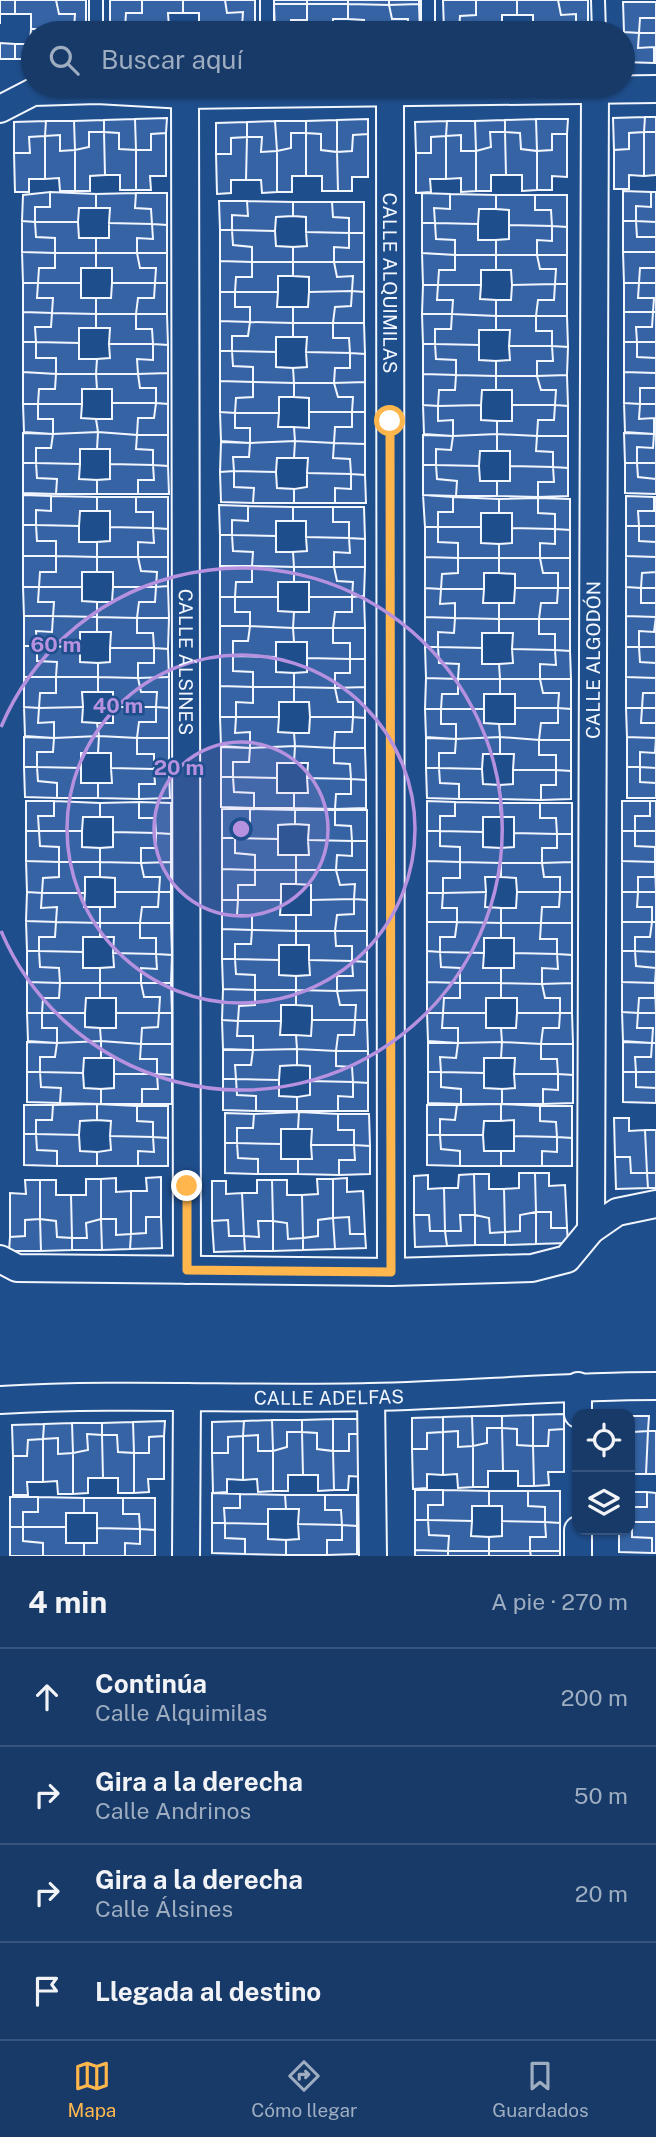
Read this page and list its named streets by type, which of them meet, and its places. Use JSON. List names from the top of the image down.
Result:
{
  "streets": {
    "street": [
      "CALLE ALQUIMILAS",
      "CALLE ALGODÓN",
      "CALLE ÁLSINES",
      "CALLE ADELFAS"
    ]
  },
  "page": {
    "search": "Buscar aquí",
    "heading": ["4 min", "A pie · 270 m"],
    "list": [
      ["Continúa", "Calle Alquimilas", "200 m"],
      ["Gira a la derecha", "Calle Andrinos", "50 m"],
      ["Gira a la derecha", "Calle Álsines", "20 m"],
      "Llegada al destino"
    ],
    "nav": ["Mapa", "Cómo llegar", "Guardados"]
  },
  "rings": ["60 m", "40 m", "20 m"]
}
